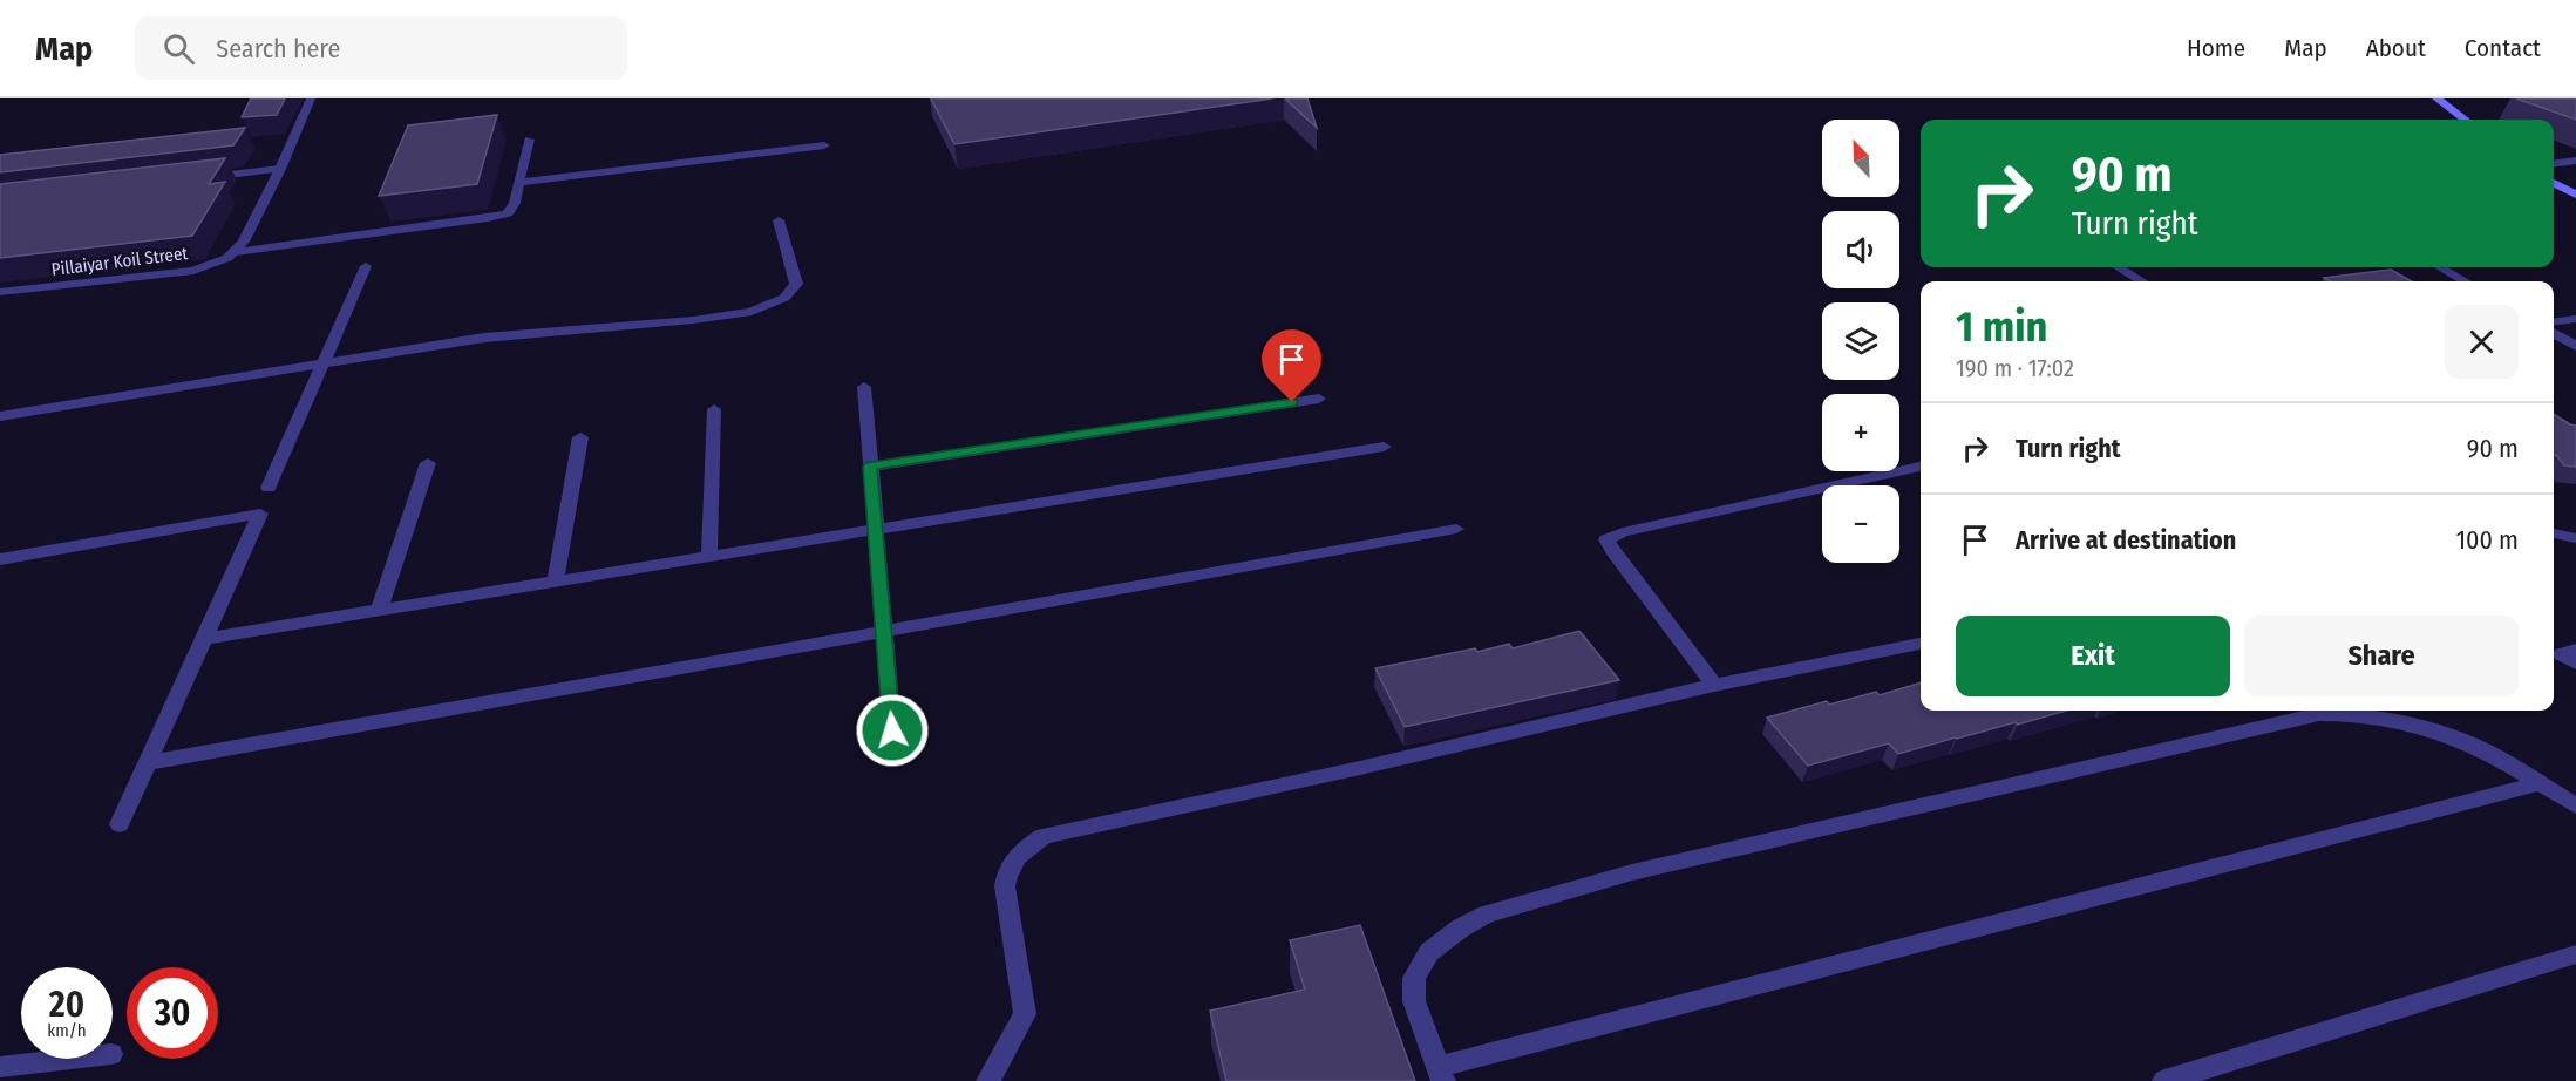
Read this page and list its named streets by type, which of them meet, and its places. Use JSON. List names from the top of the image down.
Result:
{
  "streets": {
    "street": ["Pillaiyar Koil Street"]
  },
  "north": "top left",
  "page": {
    "header": "Map",
    "search": "Search here",
    "nav": [
      "Home",
      "Map",
      "About",
      "Contact"
    ],
    "map_buttons": ["+", "−"],
    "turn": ["90 m", "Turn right"],
    "heading": ["1 min", "190 m · 17:02"],
    "list": [
      {
        "name": "Turn right",
        "value": "90 m"
      },
      {
        "name": "Arrive at destination",
        "value": "100 m"
      }
    ],
    "buttons": ["Exit", "Share"],
    "speed": "20 km/h",
    "limit": "30"
  }
}
